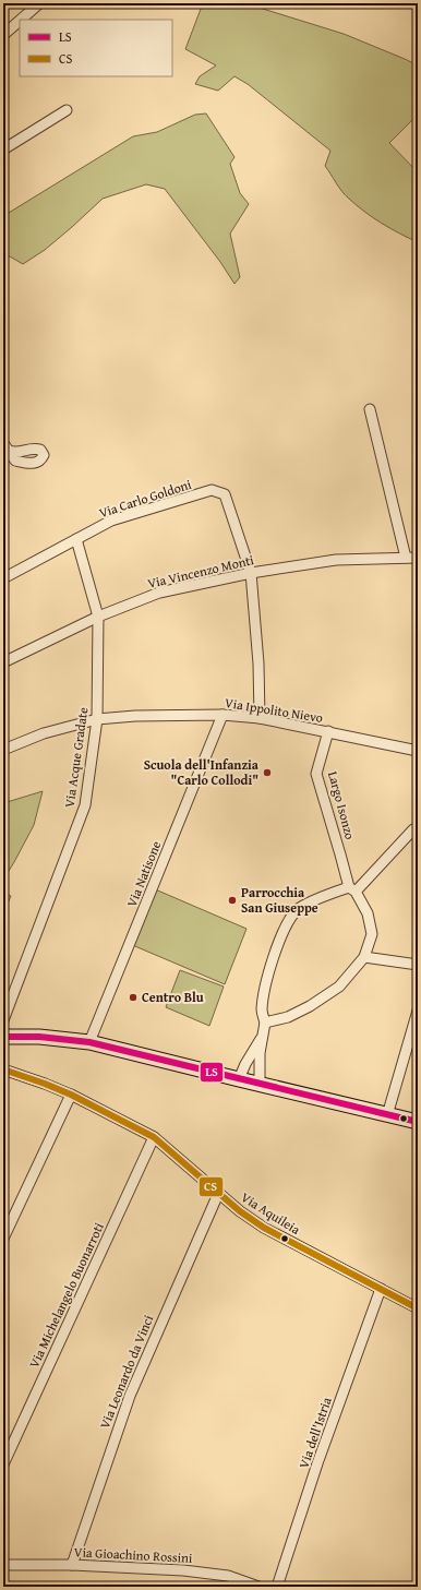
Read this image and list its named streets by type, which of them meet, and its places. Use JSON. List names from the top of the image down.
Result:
{
  "streets": {
    "street": [
      "Via Carlo Goldoni",
      "Via Vincenzo Monti",
      "Via Ippolito Nievo",
      "Via Acque Gradate",
      "Largo Isonzo",
      "Via Natisone",
      "Via Aquileia",
      "Via Michelangelo Buonarroti",
      "Via Leonardo da Vinci",
      "Via dell'Istria",
      "Via Gioachino Rossini"
    ]
  },
  "crossings": [
    ["Via Carlo Goldoni", "Via Vincenzo Monti"],
    ["Via Carlo Goldoni", "Via Ippolito Nievo"],
    ["Via Carlo Goldoni", "Via Acque Gradate"],
    ["Via Vincenzo Monti", "Via Acque Gradate"],
    ["Via Ippolito Nievo", "Via Acque Gradate"],
    ["Via Ippolito Nievo", "Largo Isonzo"],
    ["Via Ippolito Nievo", "Via Natisone"],
    ["Via Aquileia", "Via Michelangelo Buonarroti"],
    ["Via Aquileia", "Via Leonardo da Vinci"],
    ["Via Aquileia", "Via dell'Istria"],
    ["Via Leonardo da Vinci", "Via Gioachino Rossini"]
  ],
  "places": ["Scuola dell'Infanzia \"Carlo Collodi\"", "Parrocchia San Giuseppe", "Centro Blu"],
  "lines": ["transit line LS", "transit line CS"],
  "legend": ["LS", "CS"]
}
